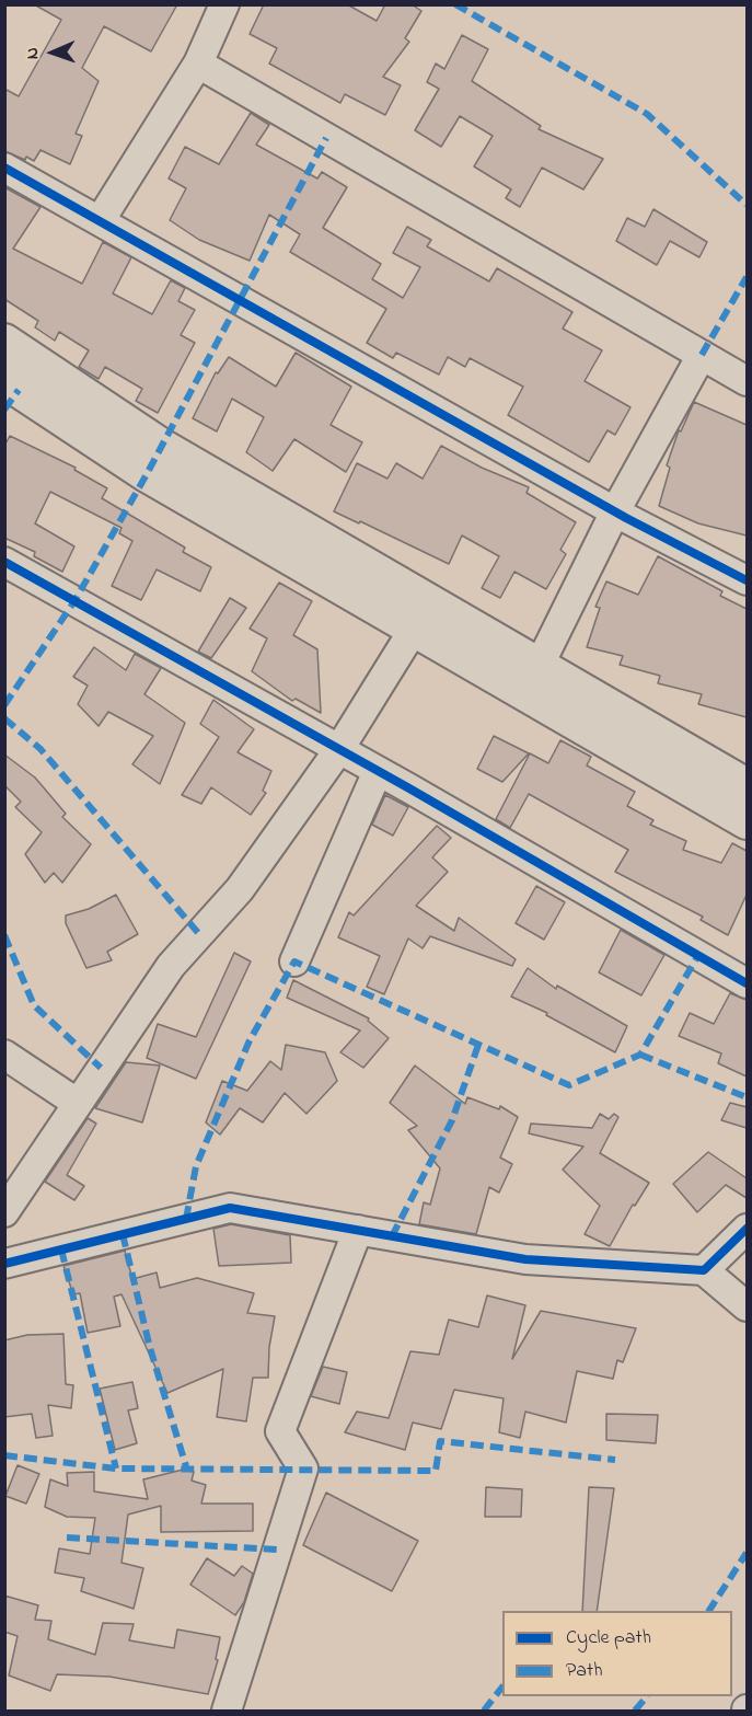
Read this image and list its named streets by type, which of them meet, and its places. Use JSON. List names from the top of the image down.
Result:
{
  "legend": ["Cycle path", "Path"],
  "north": "left"
}
